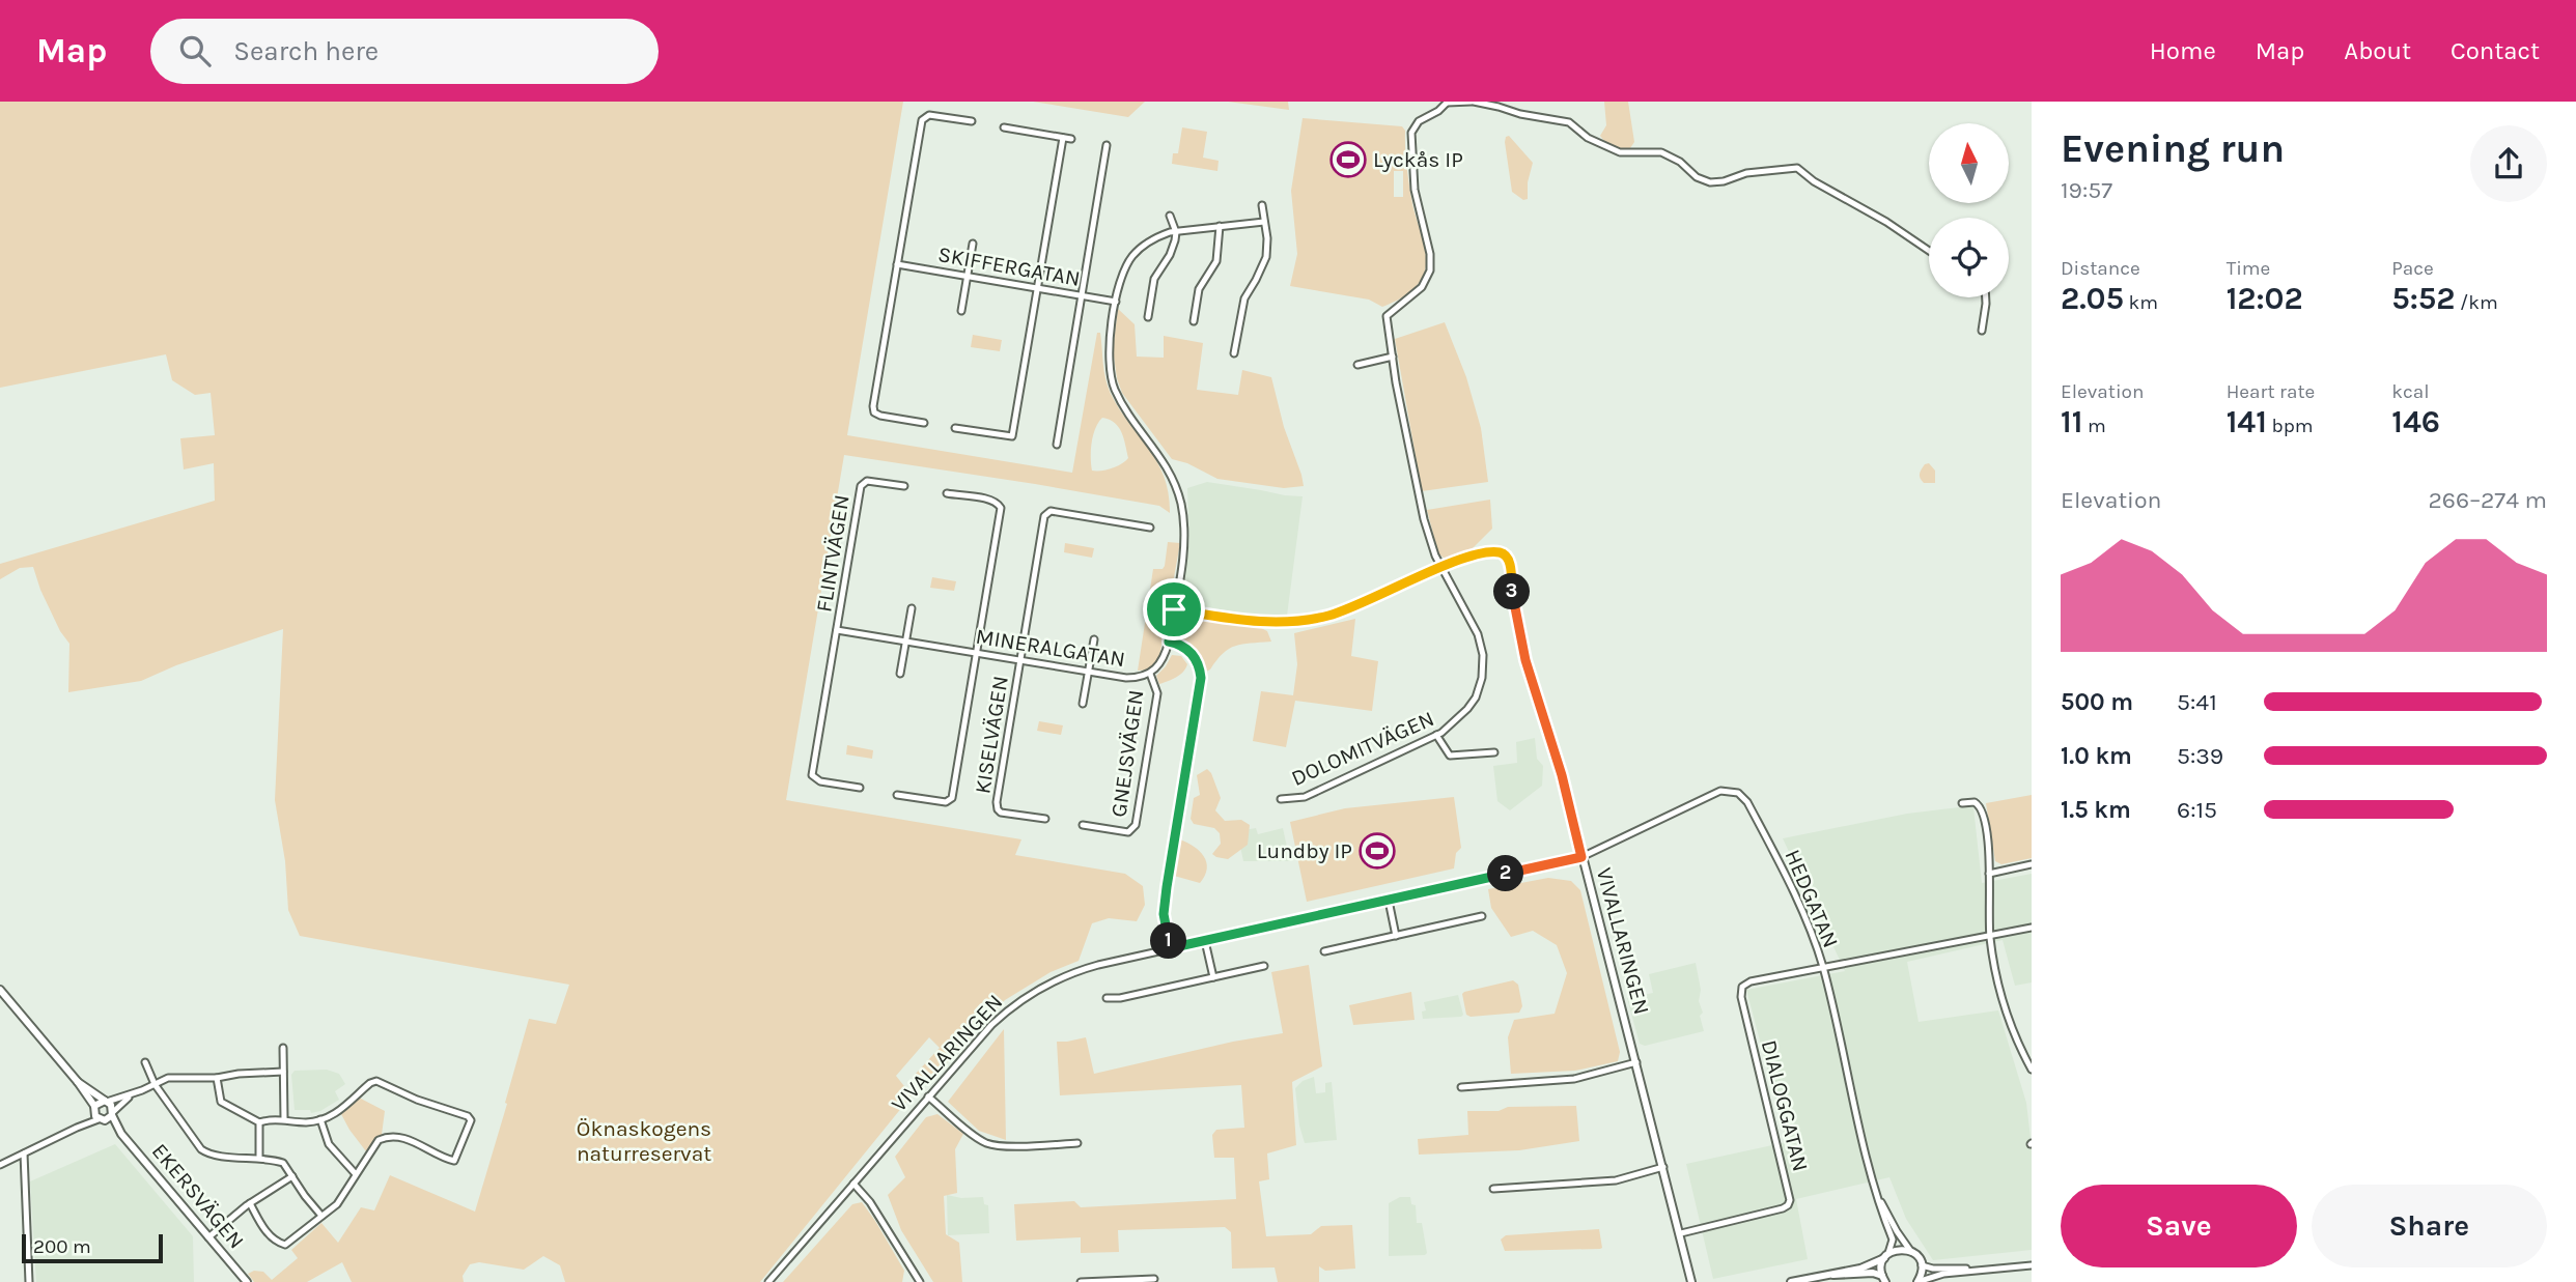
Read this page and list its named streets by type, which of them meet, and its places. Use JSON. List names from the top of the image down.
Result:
{
  "streets": {
    "main road": ["VIVALLARINGEN", "EKERSVÄGEN"],
    "street": [
      "SKIFFERGATAN",
      "FLINTVÄGEN",
      "MINERALGATAN",
      "KISELVÄGEN",
      "DOLOMITVÄGEN",
      "GNEJSVÄGEN",
      "HEDGATAN",
      "DIALOGGATAN"
    ]
  },
  "crossings": [
    ["SKIFFERGATAN", "MINERALGATAN"],
    ["FLINTVÄGEN", "MINERALGATAN"],
    ["MINERALGATAN", "KISELVÄGEN"],
    ["MINERALGATAN", "GNEJSVÄGEN"],
    ["HEDGATAN", "VIVALLARINGEN"],
    ["HEDGATAN", "DIALOGGATAN"],
    ["VIVALLARINGEN", "DIALOGGATAN"]
  ],
  "parks": ["Öknaskogens naturreservat"],
  "places": {
    "sports": ["Lyckås IP", "Lundby IP"]
  },
  "scale_bar": "200 m",
  "north": "top",
  "page": {
    "header": "Map",
    "search": "Search here",
    "nav": [
      "Home",
      "Map",
      "About",
      "Contact"
    ],
    "heading": ["Evening run", "19:57"],
    "stats": [
      ["Distance", "2.05 km"],
      ["Time", "12:02"],
      ["Pace", "5:52 /km"],
      ["Elevation", "11 m"],
      ["Heart rate", "141 bpm"],
      ["kcal", "146"]
    ],
    "chart": ["Elevation", "266–274 m"],
    "pins": ["3", "2", "1"],
    "list": [
      {
        "name": "500 m",
        "note": "5:41"
      },
      {
        "name": "1.0 km",
        "note": "5:39"
      },
      {
        "name": "1.5 km",
        "note": "6:15"
      }
    ],
    "buttons": ["Save", "Share"],
    "scale": "200 m"
  }
}
